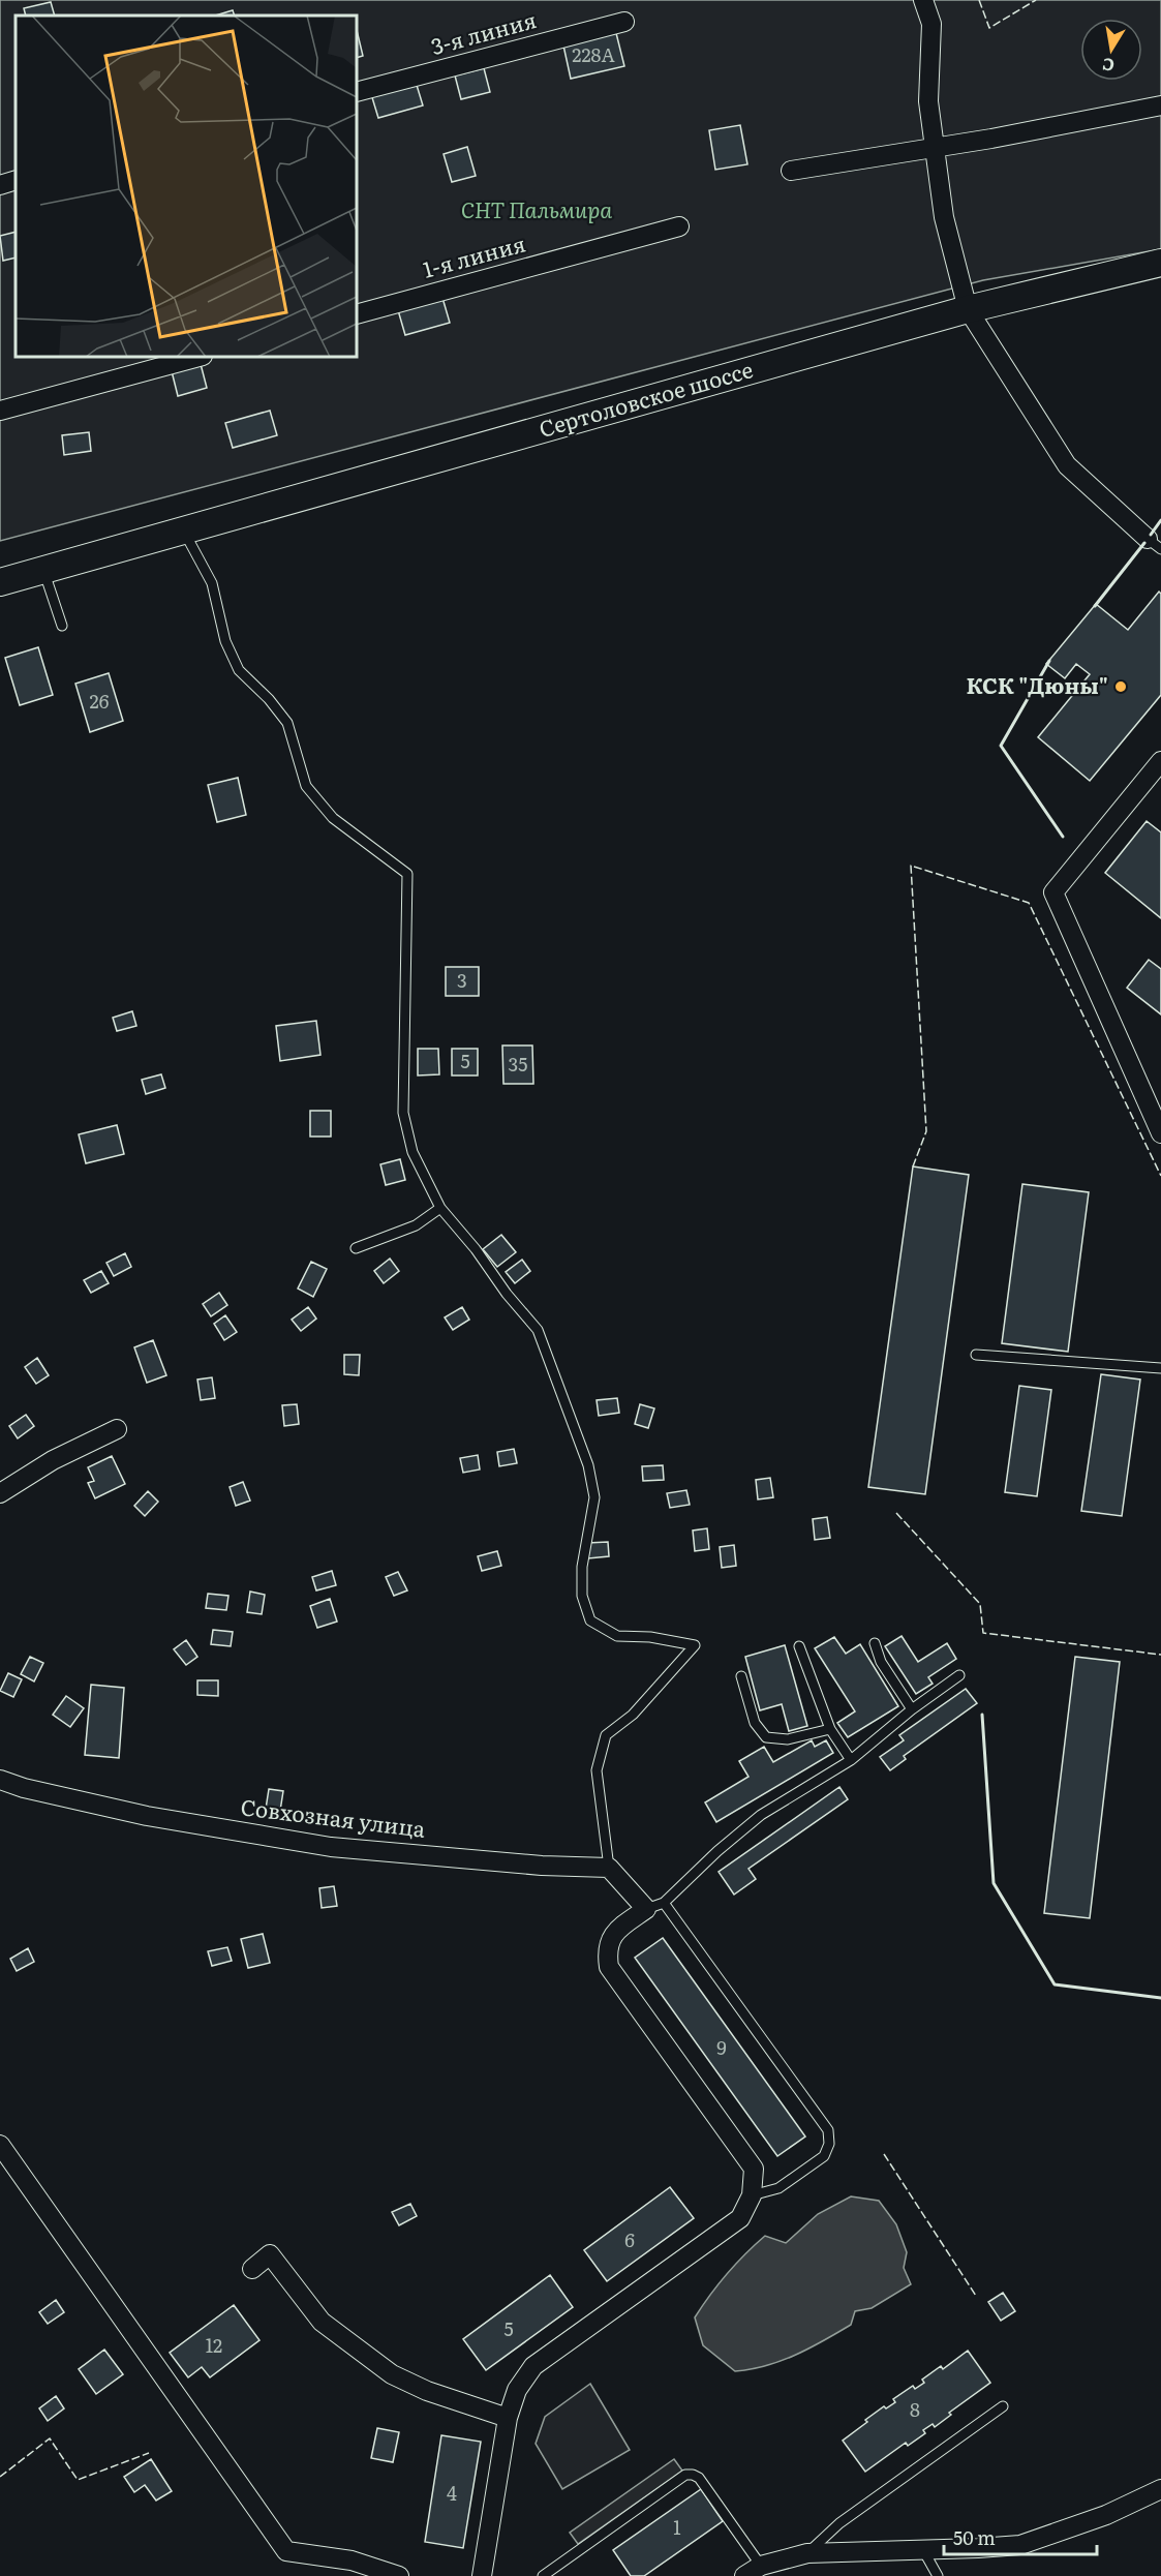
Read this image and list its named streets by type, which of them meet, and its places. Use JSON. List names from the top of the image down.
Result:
{
  "streets": {
    "main road": ["Сертоловское шоссе"],
    "street": ["3-я линия", "1-я линия", "Совхозная улица"]
  },
  "parks": ["СНТ Пальмира"],
  "places": ["КСК \"Дюны\""],
  "house_numbers": [
    "228А",
    "26",
    "3",
    "5",
    "35",
    "9",
    "6",
    "5",
    "12",
    "8",
    "4",
    "1"
  ],
  "scale_bar": "50 m",
  "north": "bottom"
}
